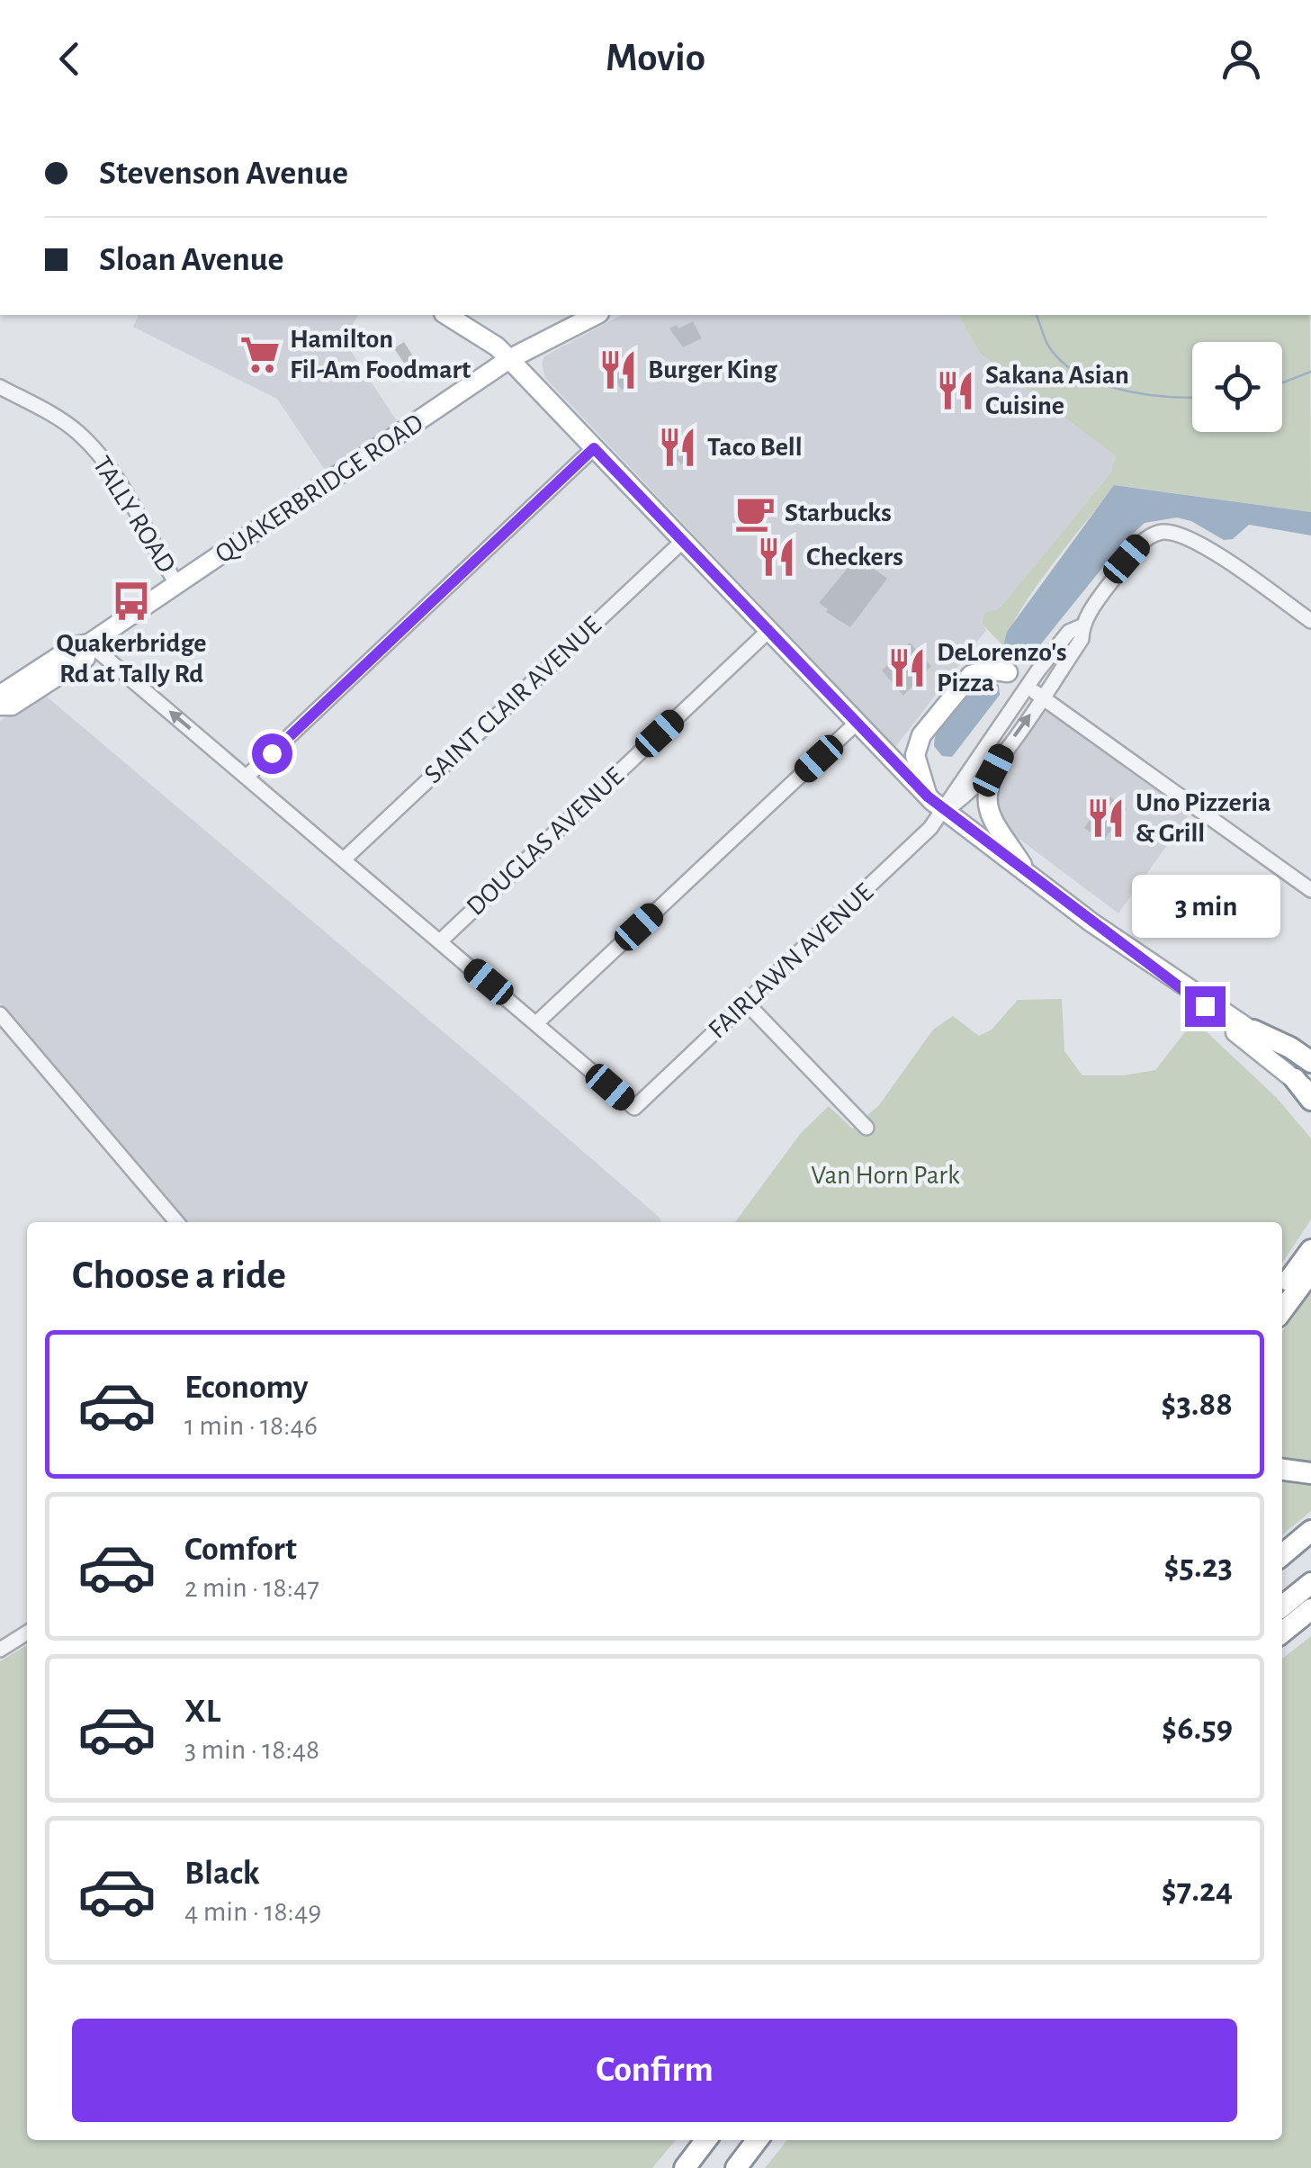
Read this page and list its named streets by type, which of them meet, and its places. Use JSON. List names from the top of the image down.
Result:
{
  "streets": {
    "main road": ["QUAKERBRIDGE ROAD"],
    "street": [
      "TALLY ROAD",
      "SAINT CLAIR AVENUE",
      "DOUGLAS AVENUE",
      "FAIRLAWN AVENUE"
    ]
  },
  "crossings": [
    ["QUAKERBRIDGE ROAD", "TALLY ROAD"]
  ],
  "parks": ["Van Horn Park"],
  "places": {
    "supermarket": ["Hamilton Fil-Am Foodmart"],
    "restaurant": [
      "Burger King",
      "Sakana Asian Cuisine",
      "Taco Bell",
      "Checkers",
      "DeLorenzo's Pizza",
      "Uno Pizzeria & Grill"
    ],
    "cafe": ["Starbucks"],
    "bus stop": ["Quakerbridge Rd at Tally Rd"]
  },
  "page": {
    "header": "Movio",
    "banner": ["Stevenson Avenue", "Sloan Avenue"],
    "bubble": "3 min",
    "heading": "Choose a ride",
    "list": [
      {
        "name": "Economy",
        "note": "1 min · 18:46",
        "value": "$3.88"
      },
      {
        "name": "Comfort",
        "note": "2 min · 18:47",
        "value": "$5.23"
      },
      {
        "name": "XL",
        "note": "3 min · 18:48",
        "value": "$6.59"
      },
      {
        "name": "Black",
        "note": "4 min · 18:49",
        "value": "$7.24"
      }
    ],
    "buttons": "Confirm"
  }
}
